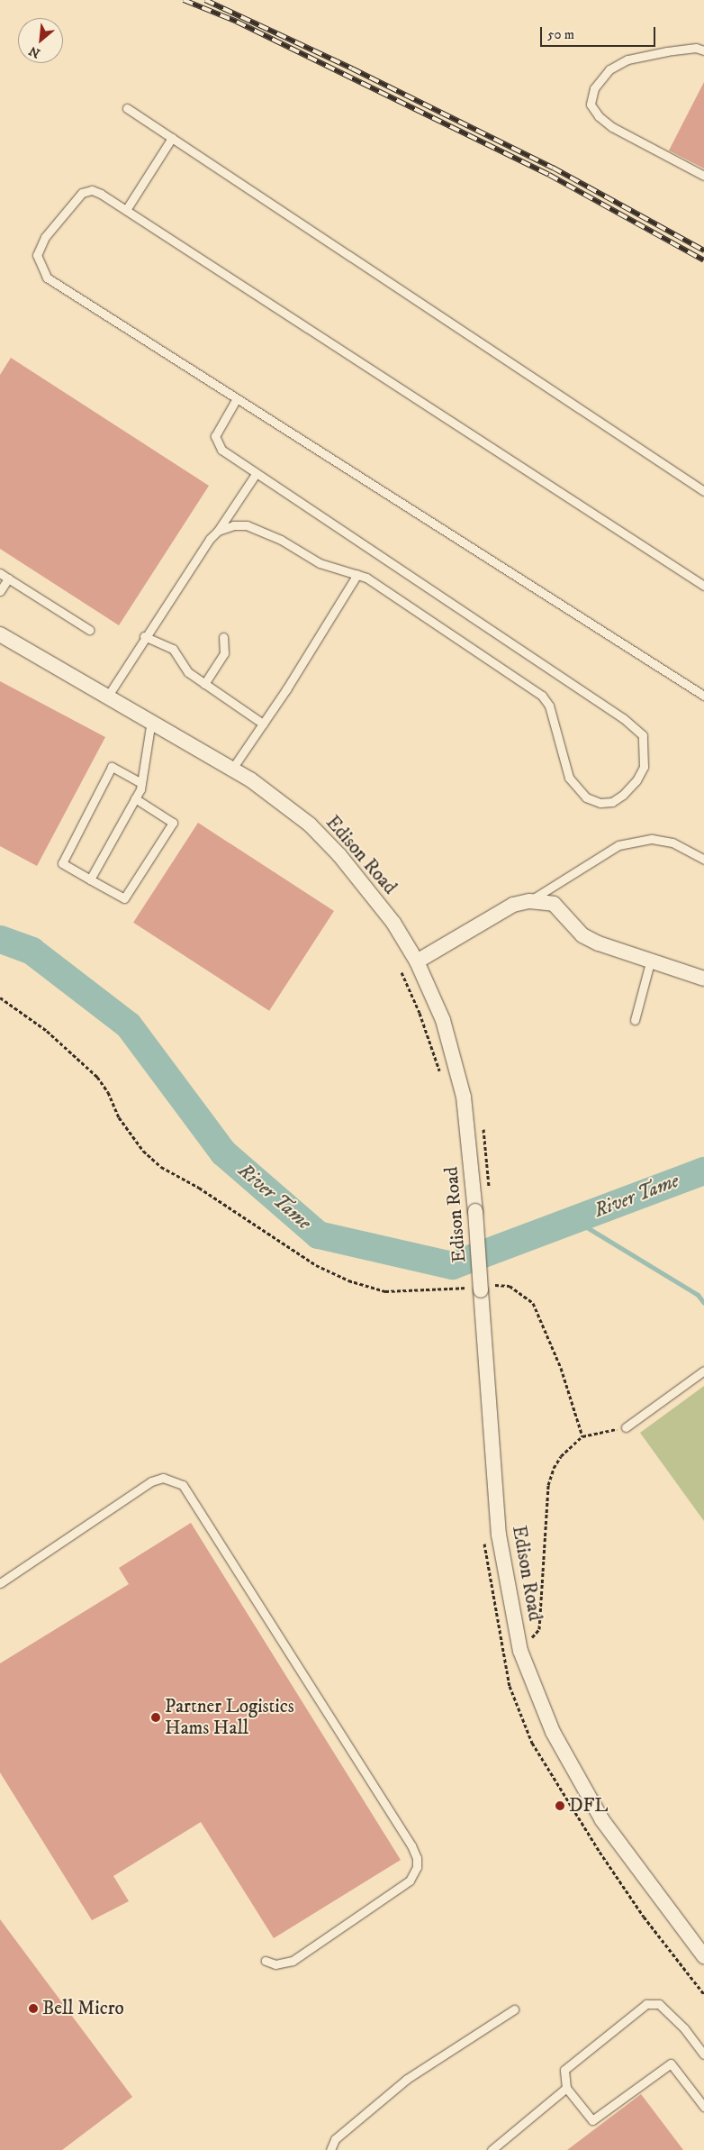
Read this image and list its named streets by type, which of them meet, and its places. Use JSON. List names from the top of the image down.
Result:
{
  "streets": {
    "street": ["Edison Road"]
  },
  "water": ["River Tame"],
  "places": ["Partner Logistics Hams Hall", "DFL", "Bell Micro"],
  "scale_bar": "50 m",
  "north": "bottom left"
}
